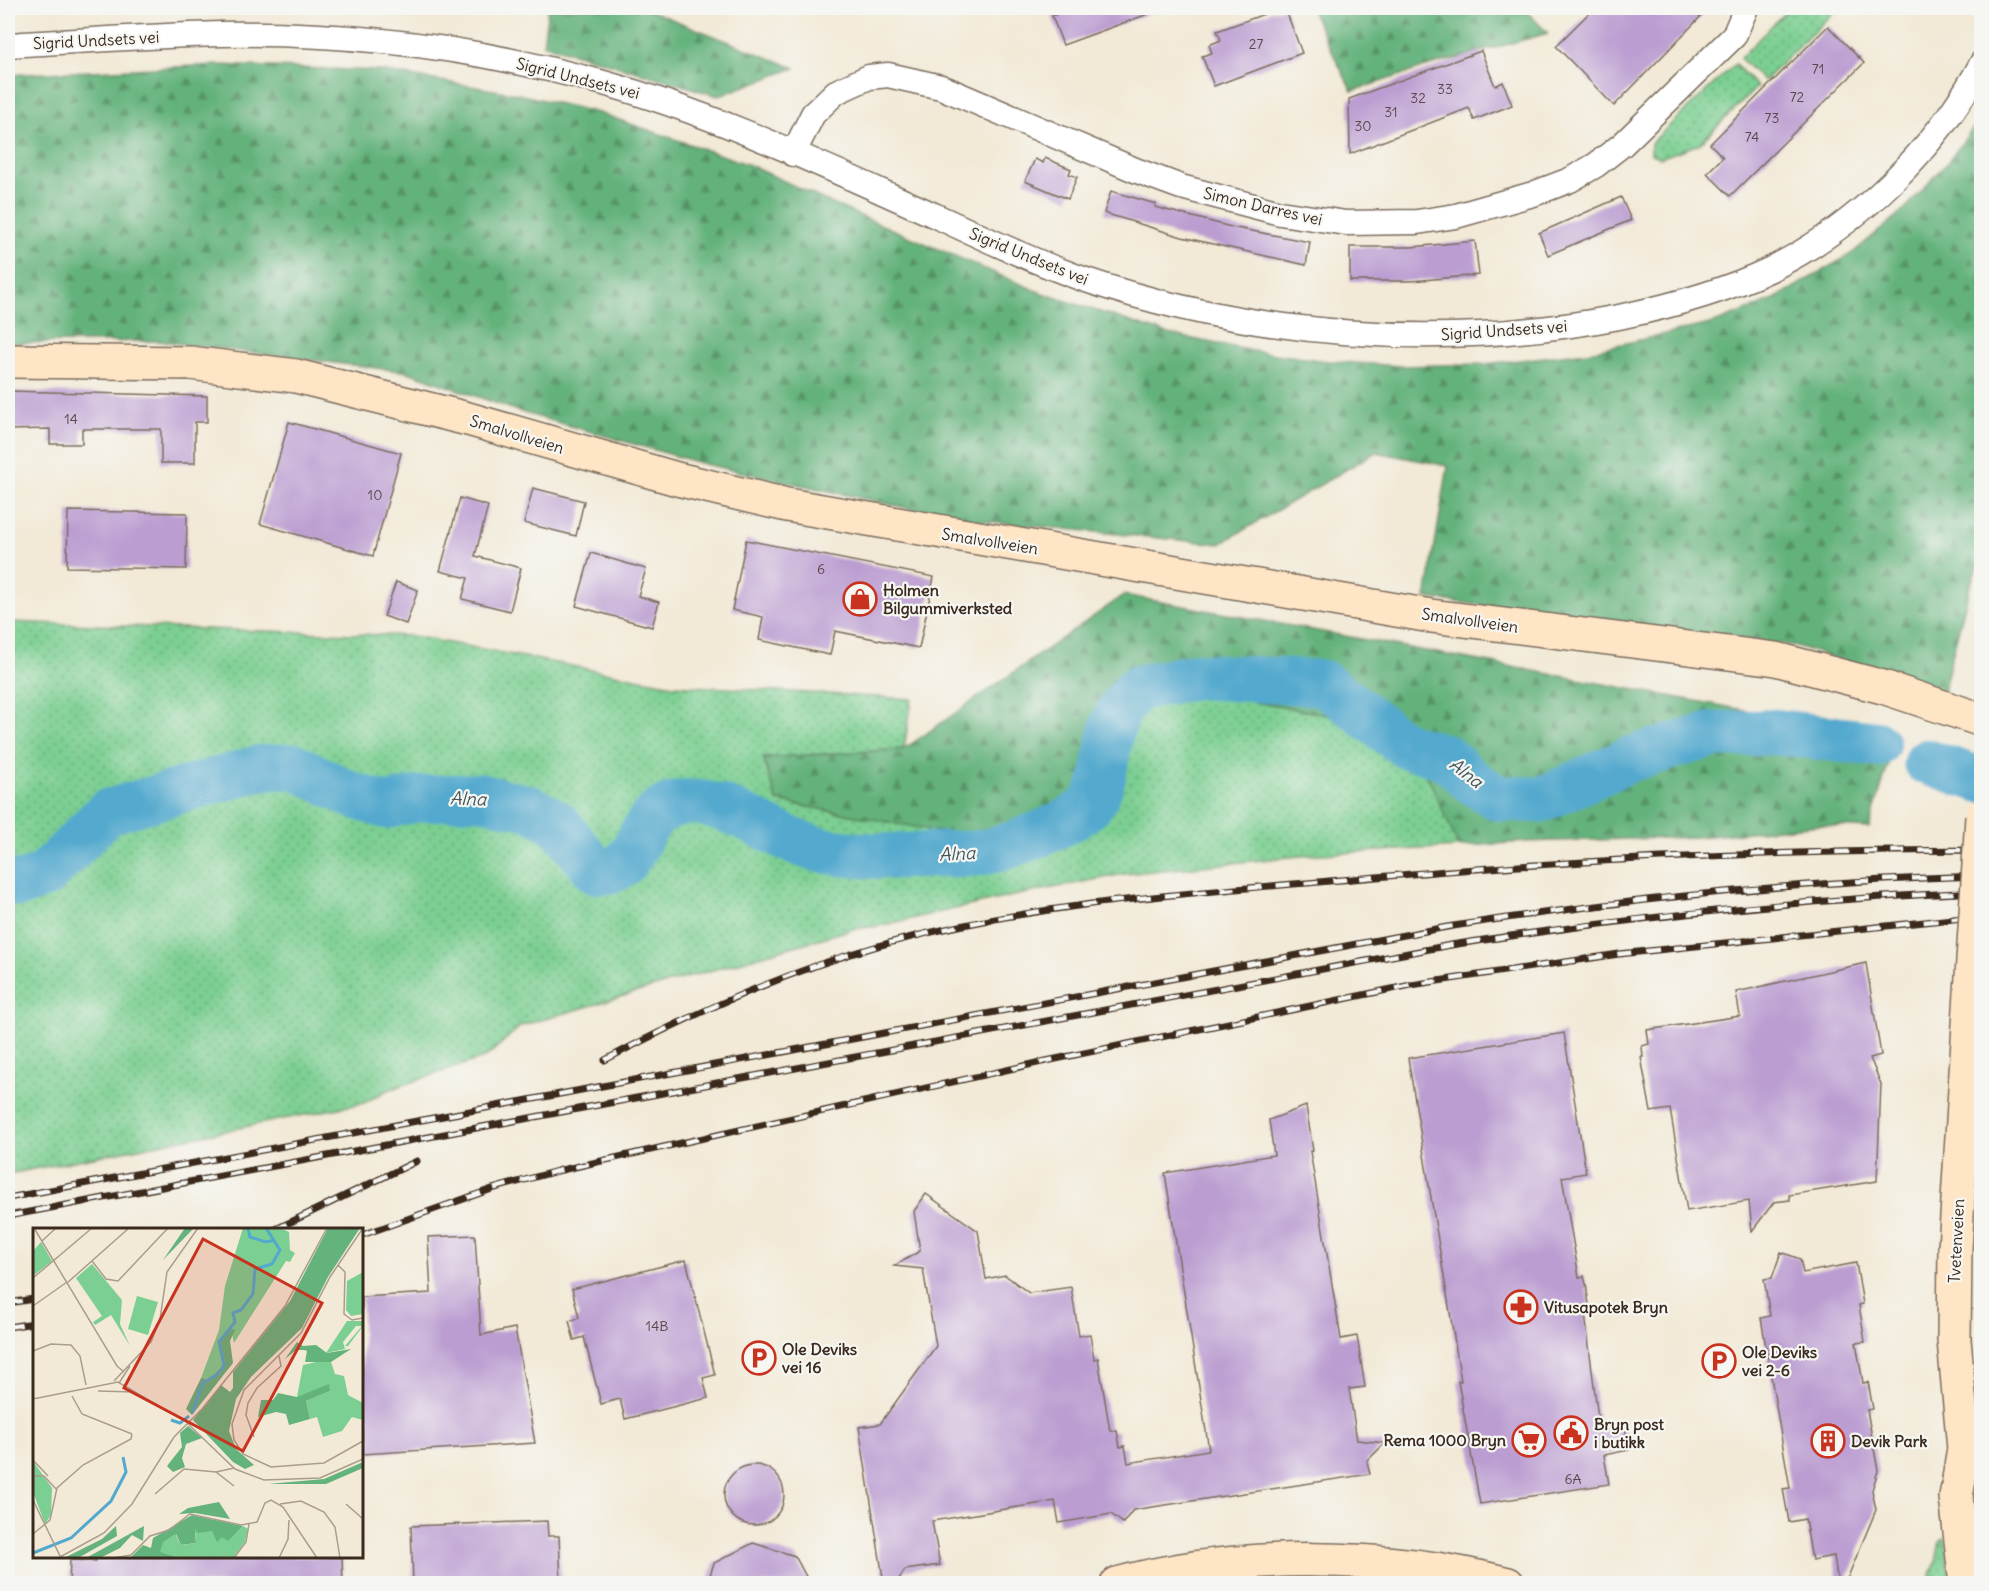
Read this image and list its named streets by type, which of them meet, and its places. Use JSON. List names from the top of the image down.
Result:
{
  "streets": {
    "street": [
      "Sigrid Undsets vei",
      "Simon Darres vei",
      "Smalvollveien",
      "Tvetenveien"
    ]
  },
  "crossings": [
    ["Sigrid Undsets vei", "Simon Darres vei"]
  ],
  "water": ["Alna"],
  "places": {
    "shop": ["Holmen Bilgummiverksted"],
    "pharmacy": ["Vitusapotek Bryn"],
    "parking": ["Ole Deviks vei 16", "Ole Deviks vei 2-6"],
    "public building": ["Bryn post i butikk"],
    "supermarket": ["Rema 1000 Bryn"],
    "building": ["Devik Park"]
  },
  "house_numbers": [
    "27",
    "71",
    "33",
    "72",
    "32",
    "31",
    "73",
    "30",
    "74",
    "14",
    "10",
    "6",
    "14B",
    "6A"
  ]
}
